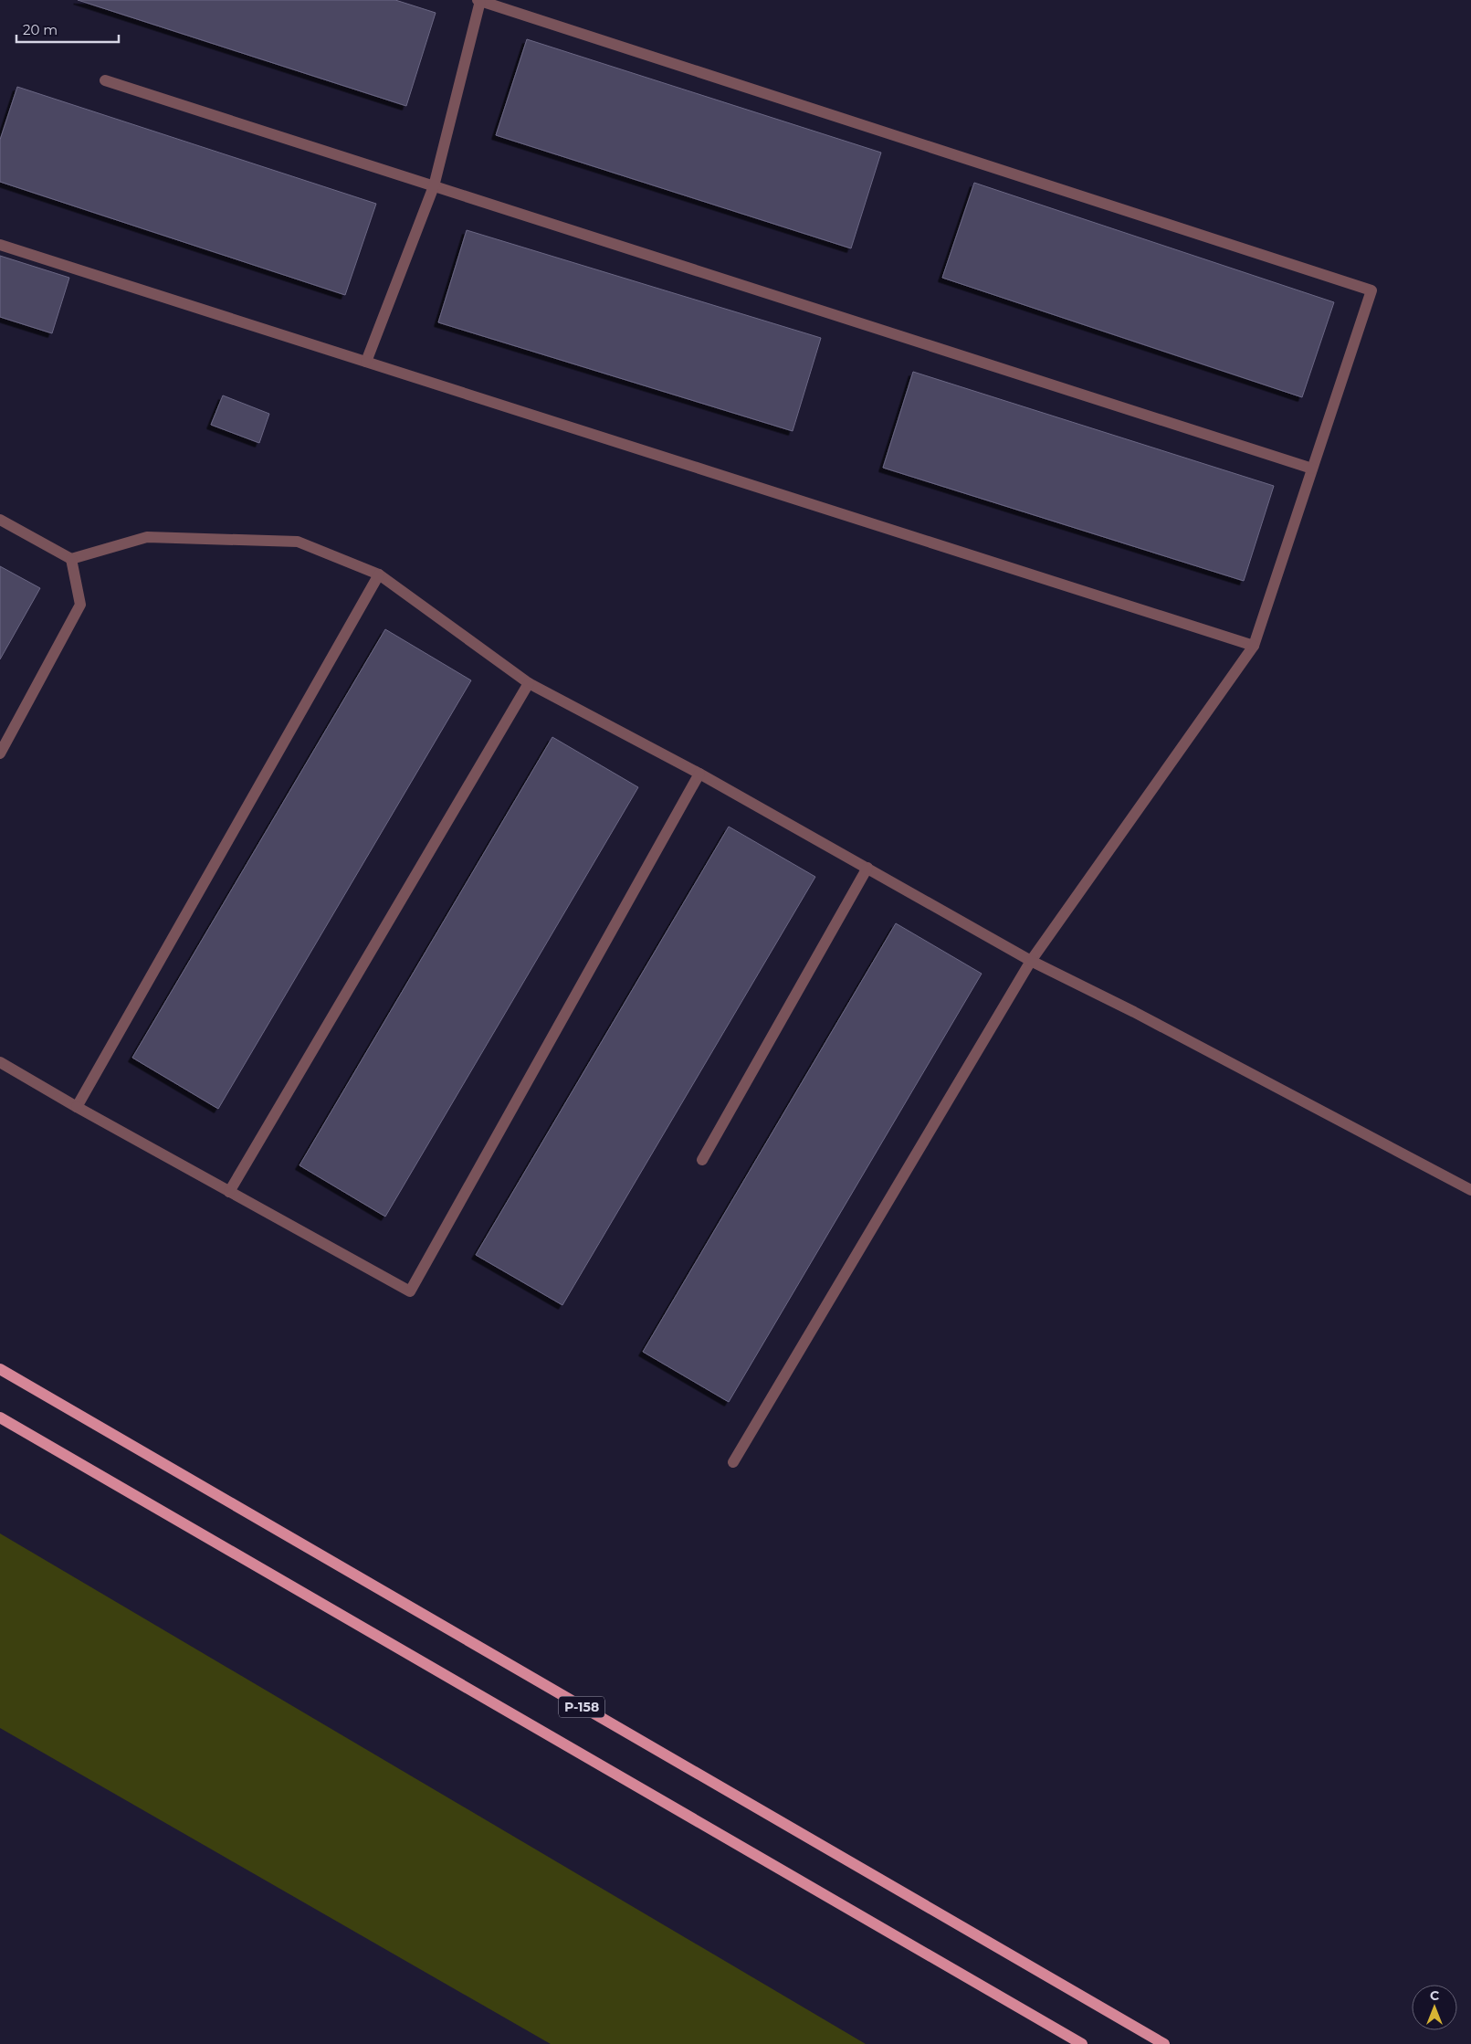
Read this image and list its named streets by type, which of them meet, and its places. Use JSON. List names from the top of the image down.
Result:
{
  "streets": {
    "main road": ["Р-158"]
  },
  "scale_bar": "20 m",
  "north": "top"
}
